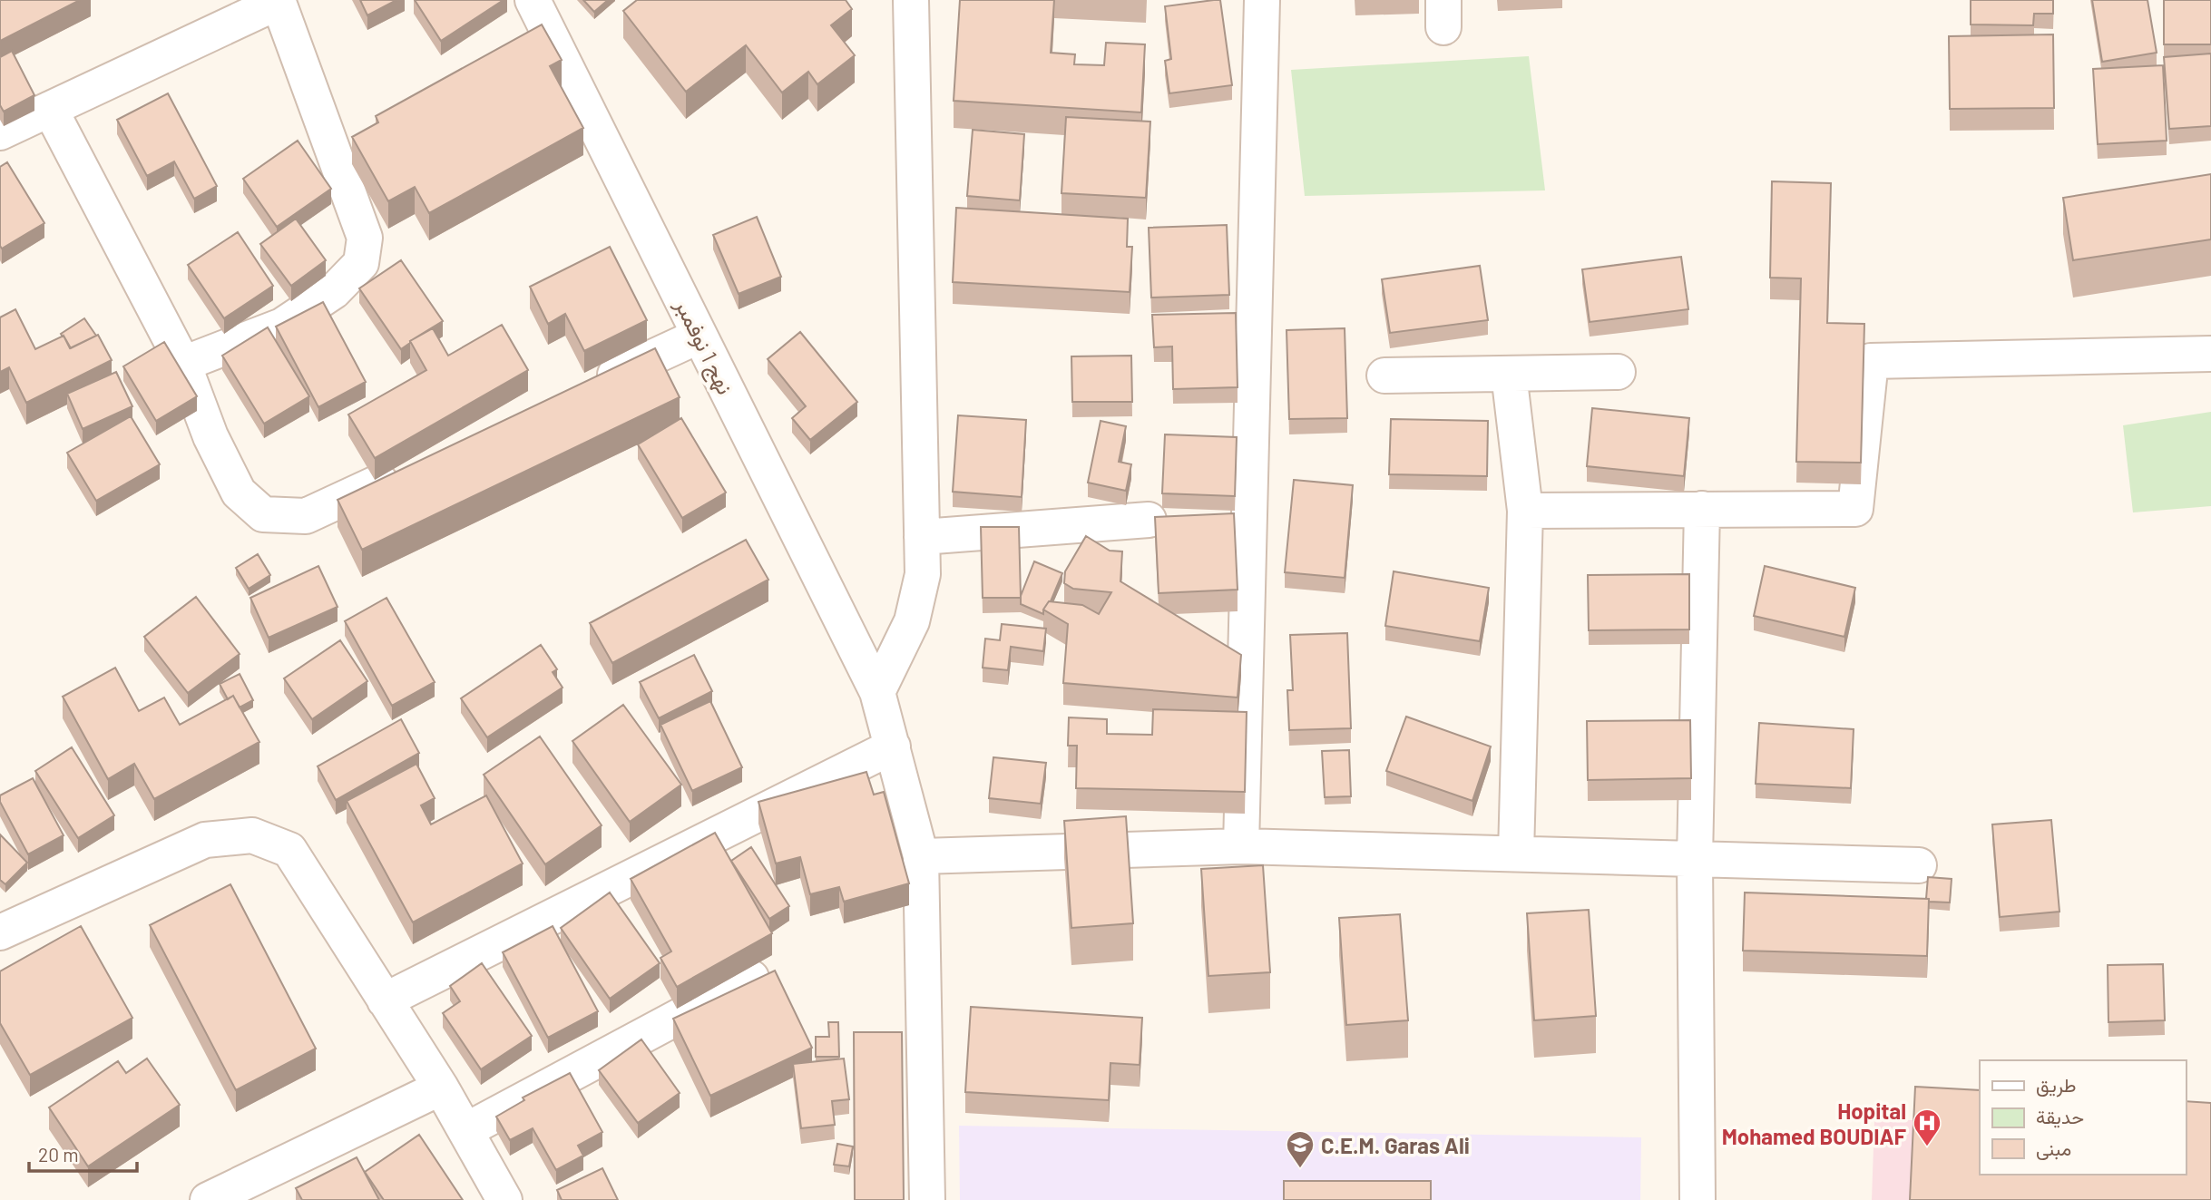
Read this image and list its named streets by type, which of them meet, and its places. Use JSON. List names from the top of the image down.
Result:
{
  "streets": {
    "street": ["نهج 1 نوفمبر"]
  },
  "places": {
    "hospital": ["Hopital Mohamed BOUDIAF"],
    "school or university": ["C.E.M. Garas Ali"]
  },
  "legend": ["طريق", "حديقة", "مبنى"],
  "scale_bar": "20 m"
}
